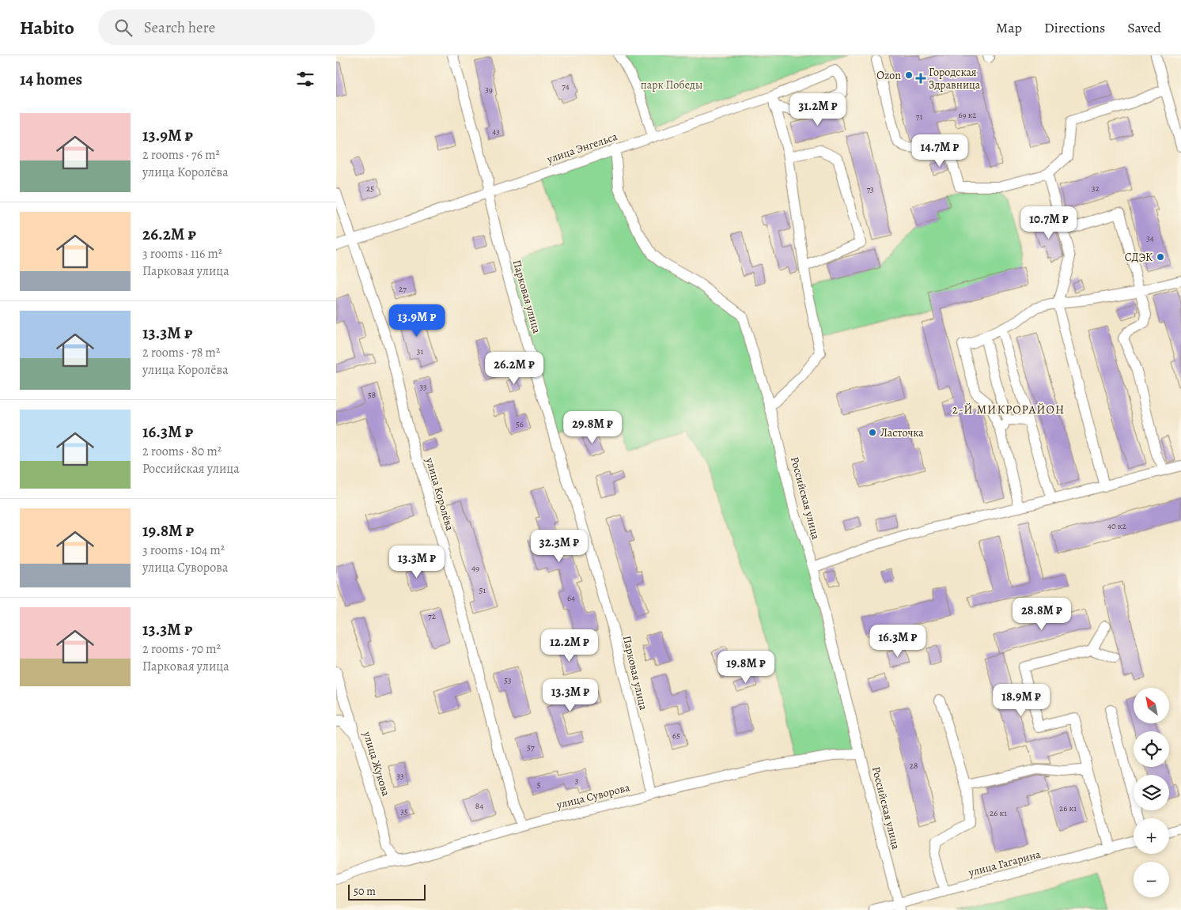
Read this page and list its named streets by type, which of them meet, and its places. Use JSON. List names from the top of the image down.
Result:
{
  "streets": {
    "street": [
      "улица Энгельса",
      "Парковая улица",
      "улица Королёва",
      "Российская улица",
      "улица Жукова",
      "улица Суворова",
      "улица Гагарина"
    ]
  },
  "crossings": [
    ["улица Энгельса", "Парковая улица"],
    ["улица Энгельса", "улица Королёва"],
    ["улица Энгельса", "Российская улица"],
    ["Парковая улица", "улица Суворова"],
    ["улица Королёва", "улица Суворова"],
    ["Российская улица", "улица Суворова"],
    ["Российская улица", "улица Гагарина"],
    ["улица Жукова", "улица Суворова"]
  ],
  "districts": ["2-Й МИКРОРАЙОН"],
  "parks": ["парк Победы"],
  "places": {
    "other": ["Ozon", "СДЭК", "Ласточка"],
    "health": ["Городская Здравница"]
  },
  "house_numbers": [
    "74",
    "39",
    "69 к2",
    "71",
    "43",
    "25",
    "32",
    "73",
    "34",
    "27",
    "31",
    "33",
    "58",
    "56",
    "40 к2",
    "49",
    "51",
    "64",
    "72",
    "53",
    "65",
    "57",
    "28",
    "33",
    "3",
    "5",
    "84",
    "26 к1",
    "35",
    "26 к1"
  ],
  "scale_bar": "50 m",
  "north": "top left",
  "page": {
    "header": "Habito",
    "search": "Search here",
    "nav": ["Map", "Directions", "Saved"],
    "heading": "14 homes",
    "price": [
      "31.2M ₽",
      "14.7M ₽",
      "10.7M ₽",
      "13.9M ₽",
      "26.2M ₽",
      "29.8M ₽",
      "32.3M ₽",
      "13.3M ₽",
      "28.8M ₽",
      "16.3M ₽",
      "12.2M ₽",
      "19.8M ₽",
      "13.3M ₽",
      "18.9M ₽"
    ],
    "list": [
      {
        "name": "13.9M ₽",
        "note": "2 rooms · 76 m² · улица Королёва"
      },
      {
        "name": "26.2M ₽",
        "note": "3 rooms · 116 m² · Парковая улица"
      },
      {
        "name": "13.3M ₽",
        "note": "2 rooms · 78 m² · улица Королёва"
      },
      {
        "name": "16.3M ₽",
        "note": "2 rooms · 80 m² · Российская улица"
      },
      {
        "name": "19.8M ₽",
        "note": "3 rooms · 104 m² · улица Суворова"
      },
      {
        "name": "13.3M ₽",
        "note": "2 rooms · 70 m² · Парковая улица"
      }
    ],
    "map_buttons": ["+", "−"],
    "scale": "50 m"
  }
}
